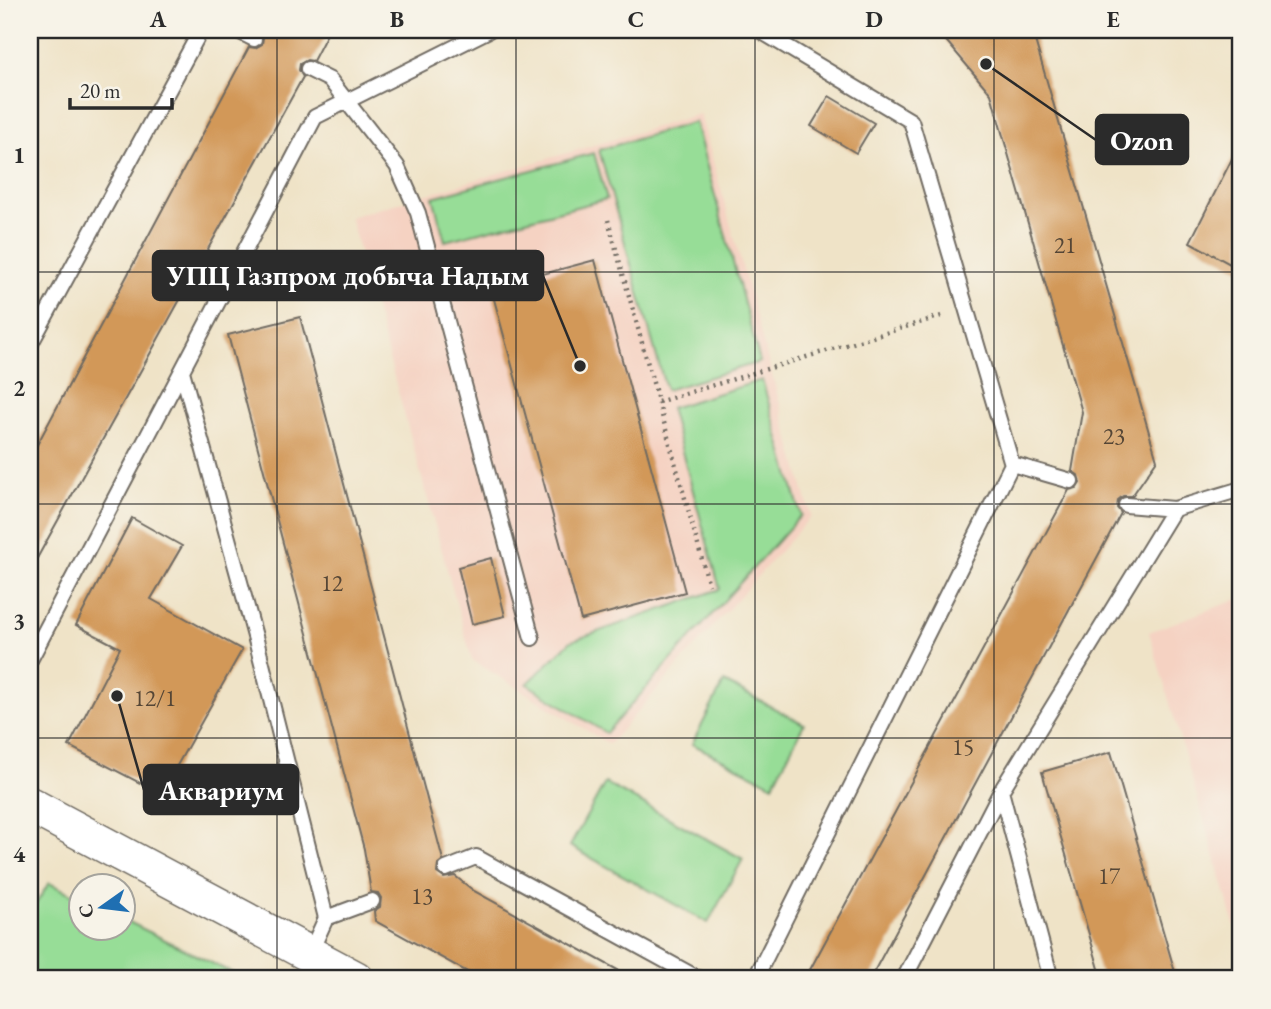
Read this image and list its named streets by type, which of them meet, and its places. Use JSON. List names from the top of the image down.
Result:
{
  "places": ["Ozon", "УПЦ Газпром добыча Надым", "Аквариум"],
  "house_numbers": [
    "21",
    "23",
    "12",
    "12/1",
    "15",
    "17",
    "13"
  ],
  "scale_bar": "20 m",
  "north": "left",
  "grid": {
    "columns": [
      "A",
      "B",
      "C",
      "D",
      "E"
    ],
    "rows": [
      "1",
      "2",
      "3",
      "4"
    ]
  }
}
